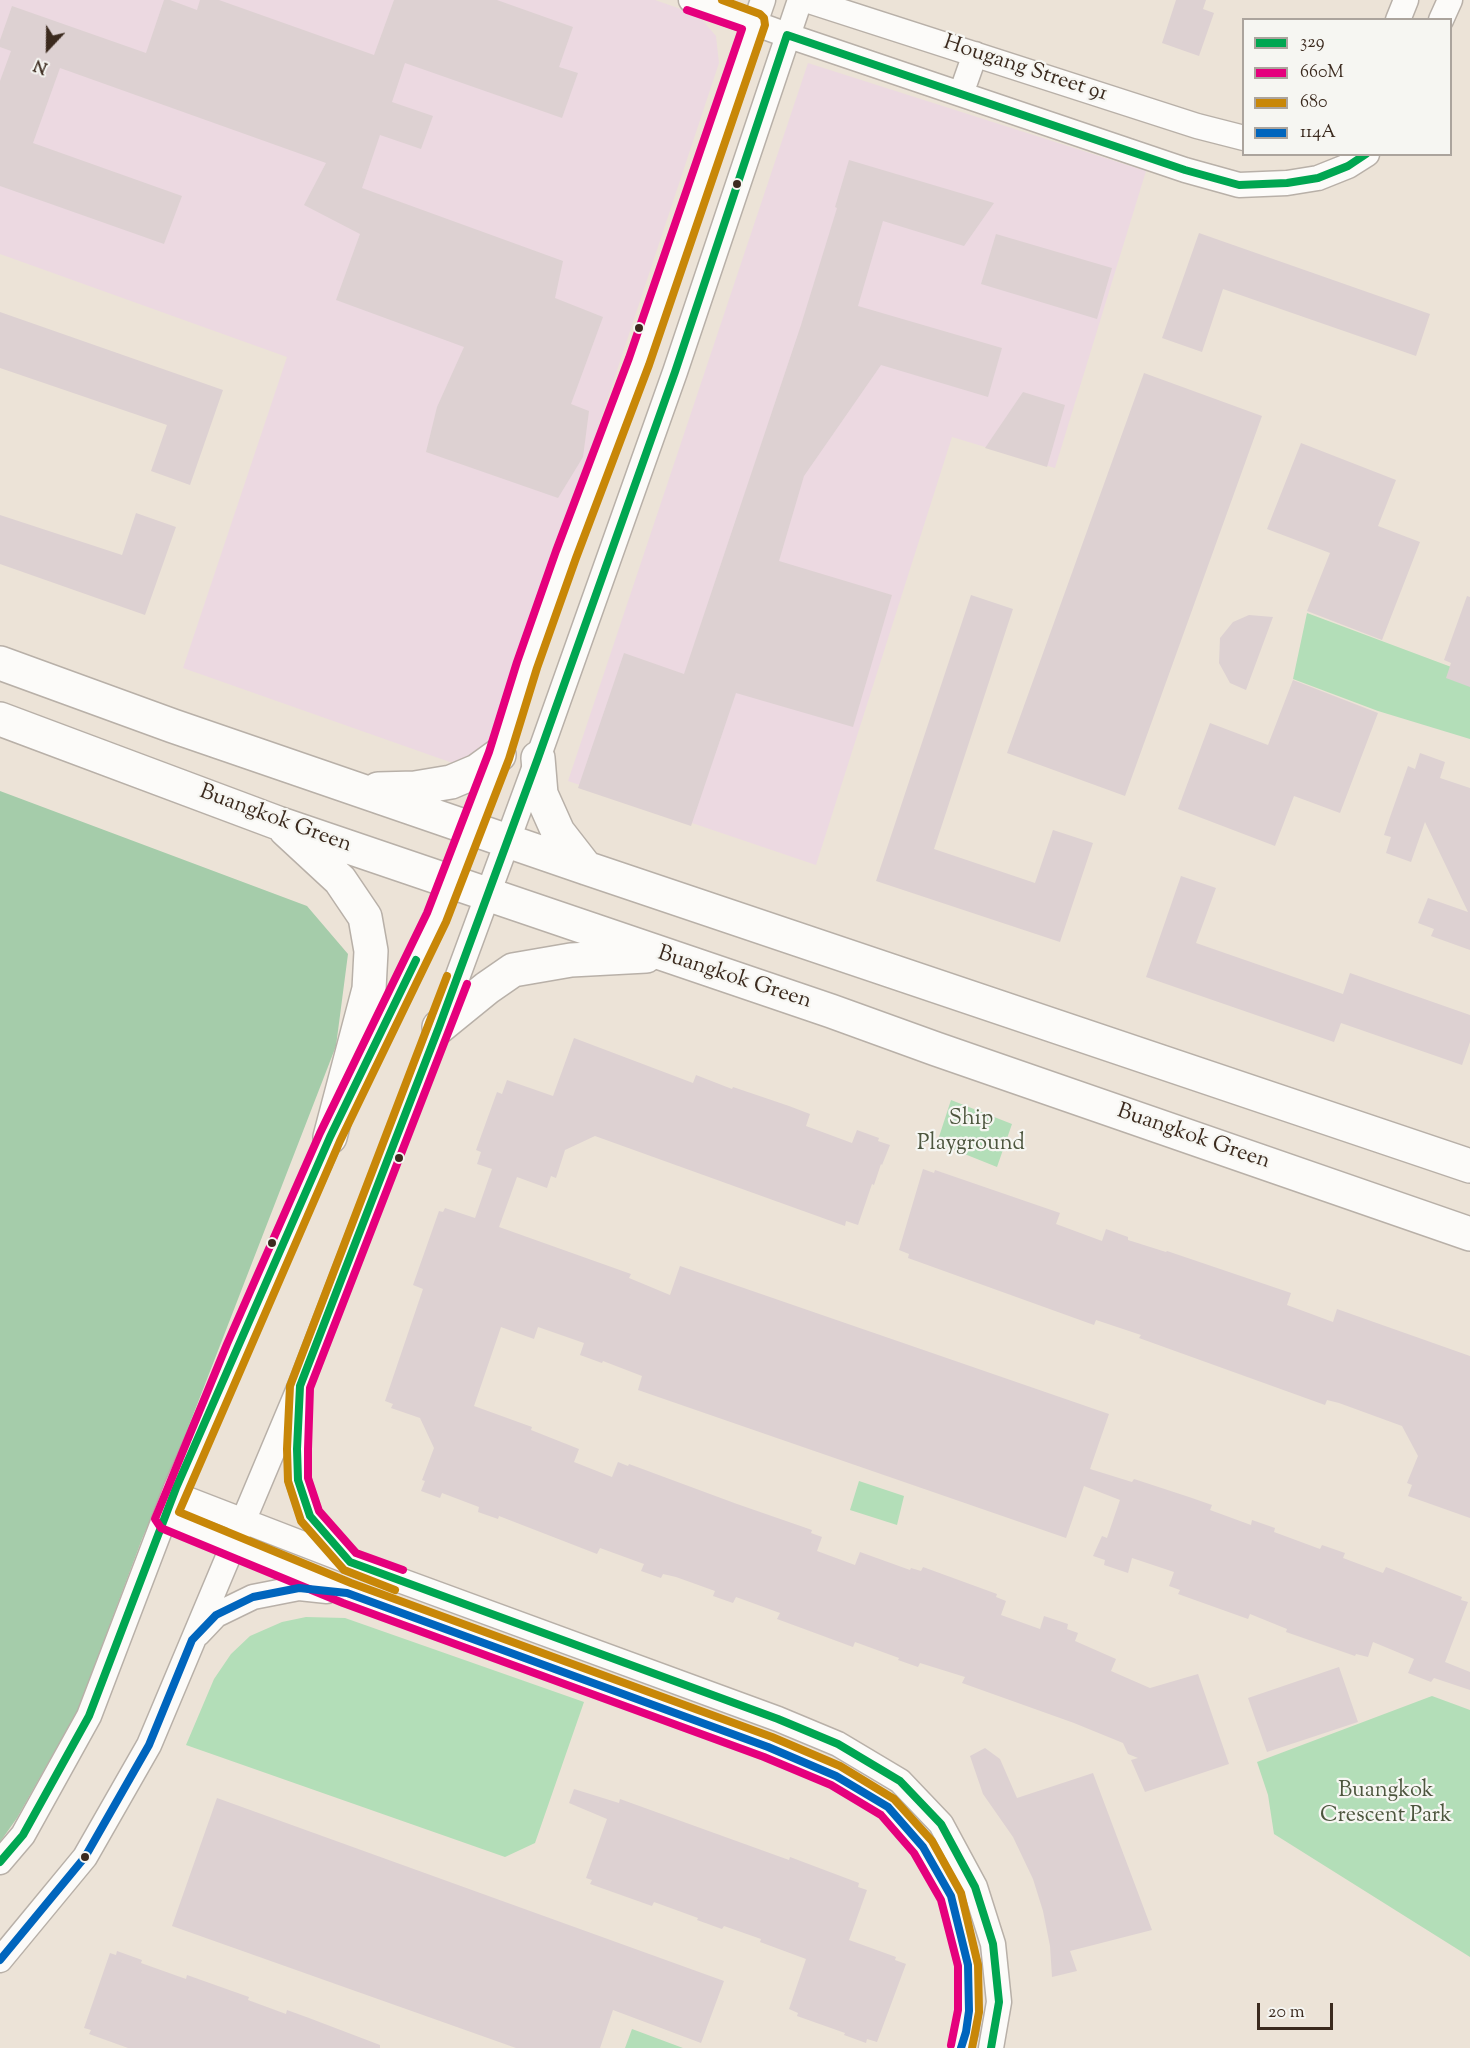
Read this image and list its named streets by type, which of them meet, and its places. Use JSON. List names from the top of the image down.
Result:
{
  "streets": {
    "main road": ["Buangkok Green"],
    "street": ["Hougang Street 91"]
  },
  "parks": ["Ship Playground", "Buangkok Crescent Park"],
  "lines": [
    "transit line 680",
    "transit line 660M",
    "transit line 329",
    "transit line 114A"
  ],
  "legend": [
    "329",
    "660M",
    "680",
    "114A"
  ],
  "scale_bar": "20 m",
  "north": "bottom"
}
